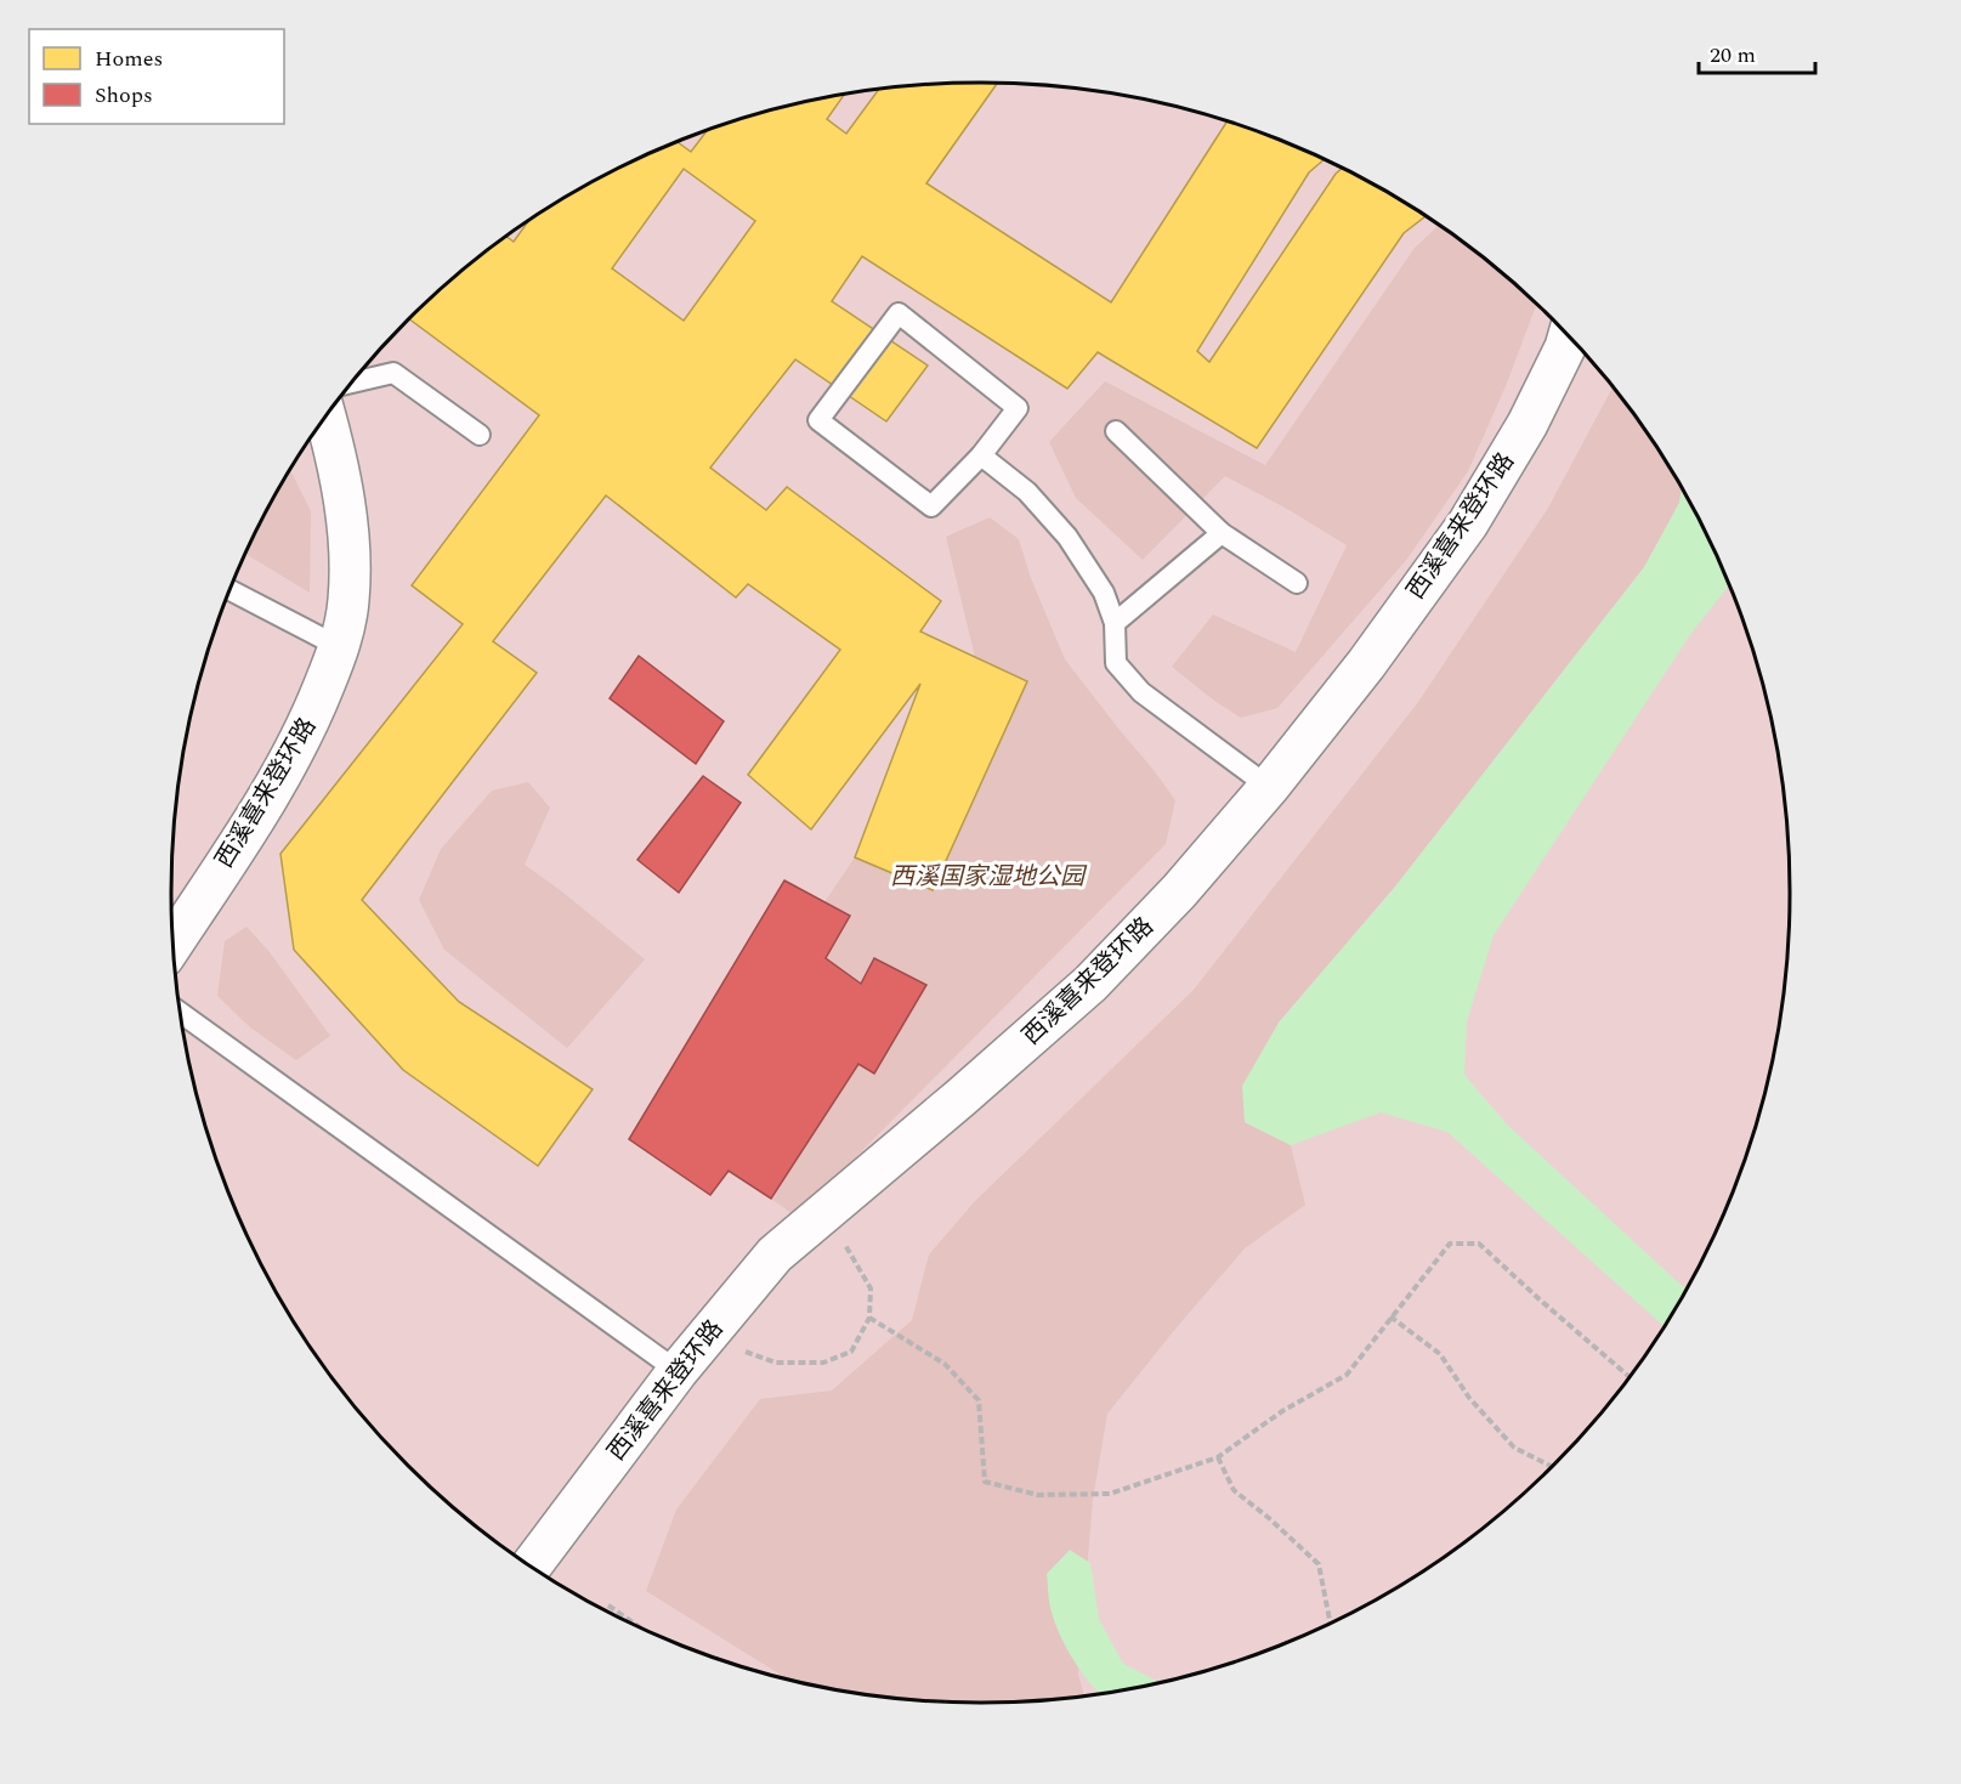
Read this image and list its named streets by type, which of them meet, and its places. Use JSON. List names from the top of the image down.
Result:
{
  "streets": {
    "street": ["西溪喜来登环路"]
  },
  "parks": ["西溪国家湿地公园"],
  "legend": ["Homes", "Shops"],
  "scale_bar": "20 m"
}
